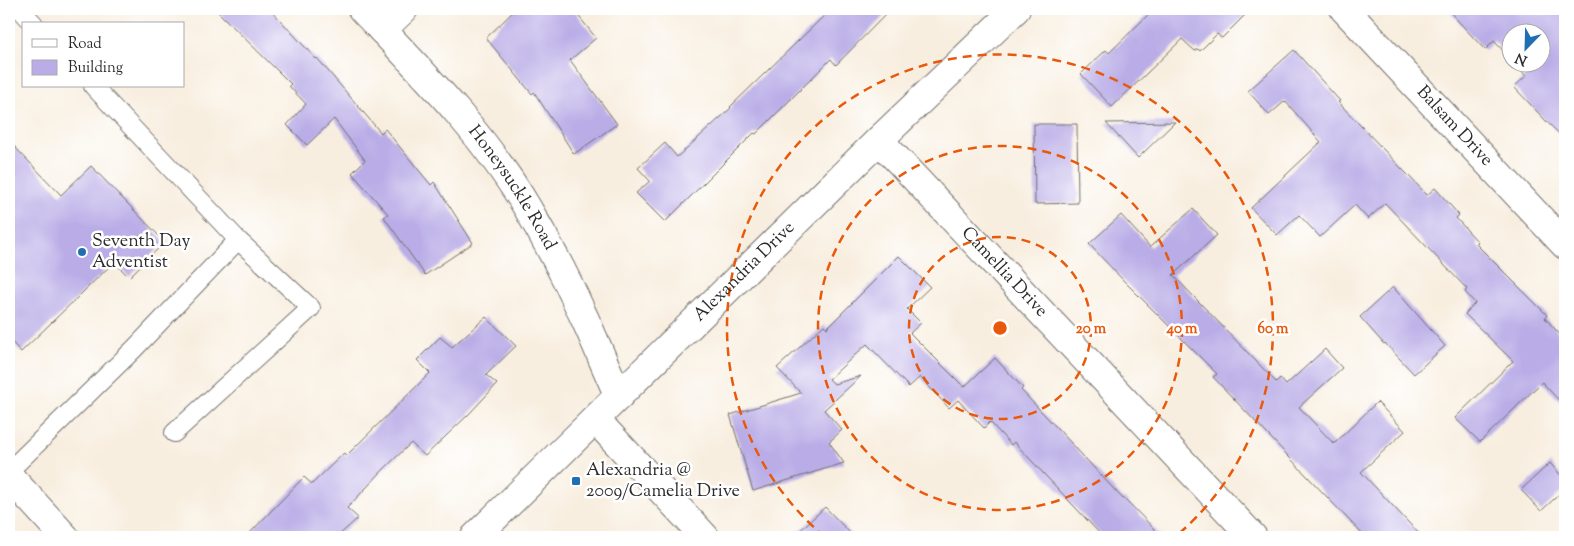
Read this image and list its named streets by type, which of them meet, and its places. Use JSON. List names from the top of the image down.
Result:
{
  "streets": {
    "street": [
      "Balsam Drive",
      "Honeysuckle Road",
      "Alexandria Drive",
      "Camellia Drive"
    ]
  },
  "crossings": [
    ["Honeysuckle Road", "Alexandria Drive"],
    ["Alexandria Drive", "Camellia Drive"]
  ],
  "places": {
    "other": ["Seventh Day Adventist"],
    "transit": ["Alexandria @ 2009/Camelia Drive"]
  },
  "legend": ["Road", "Building"],
  "north": "bottom left",
  "rings": ["20 m", "40 m", "60 m"]
}
